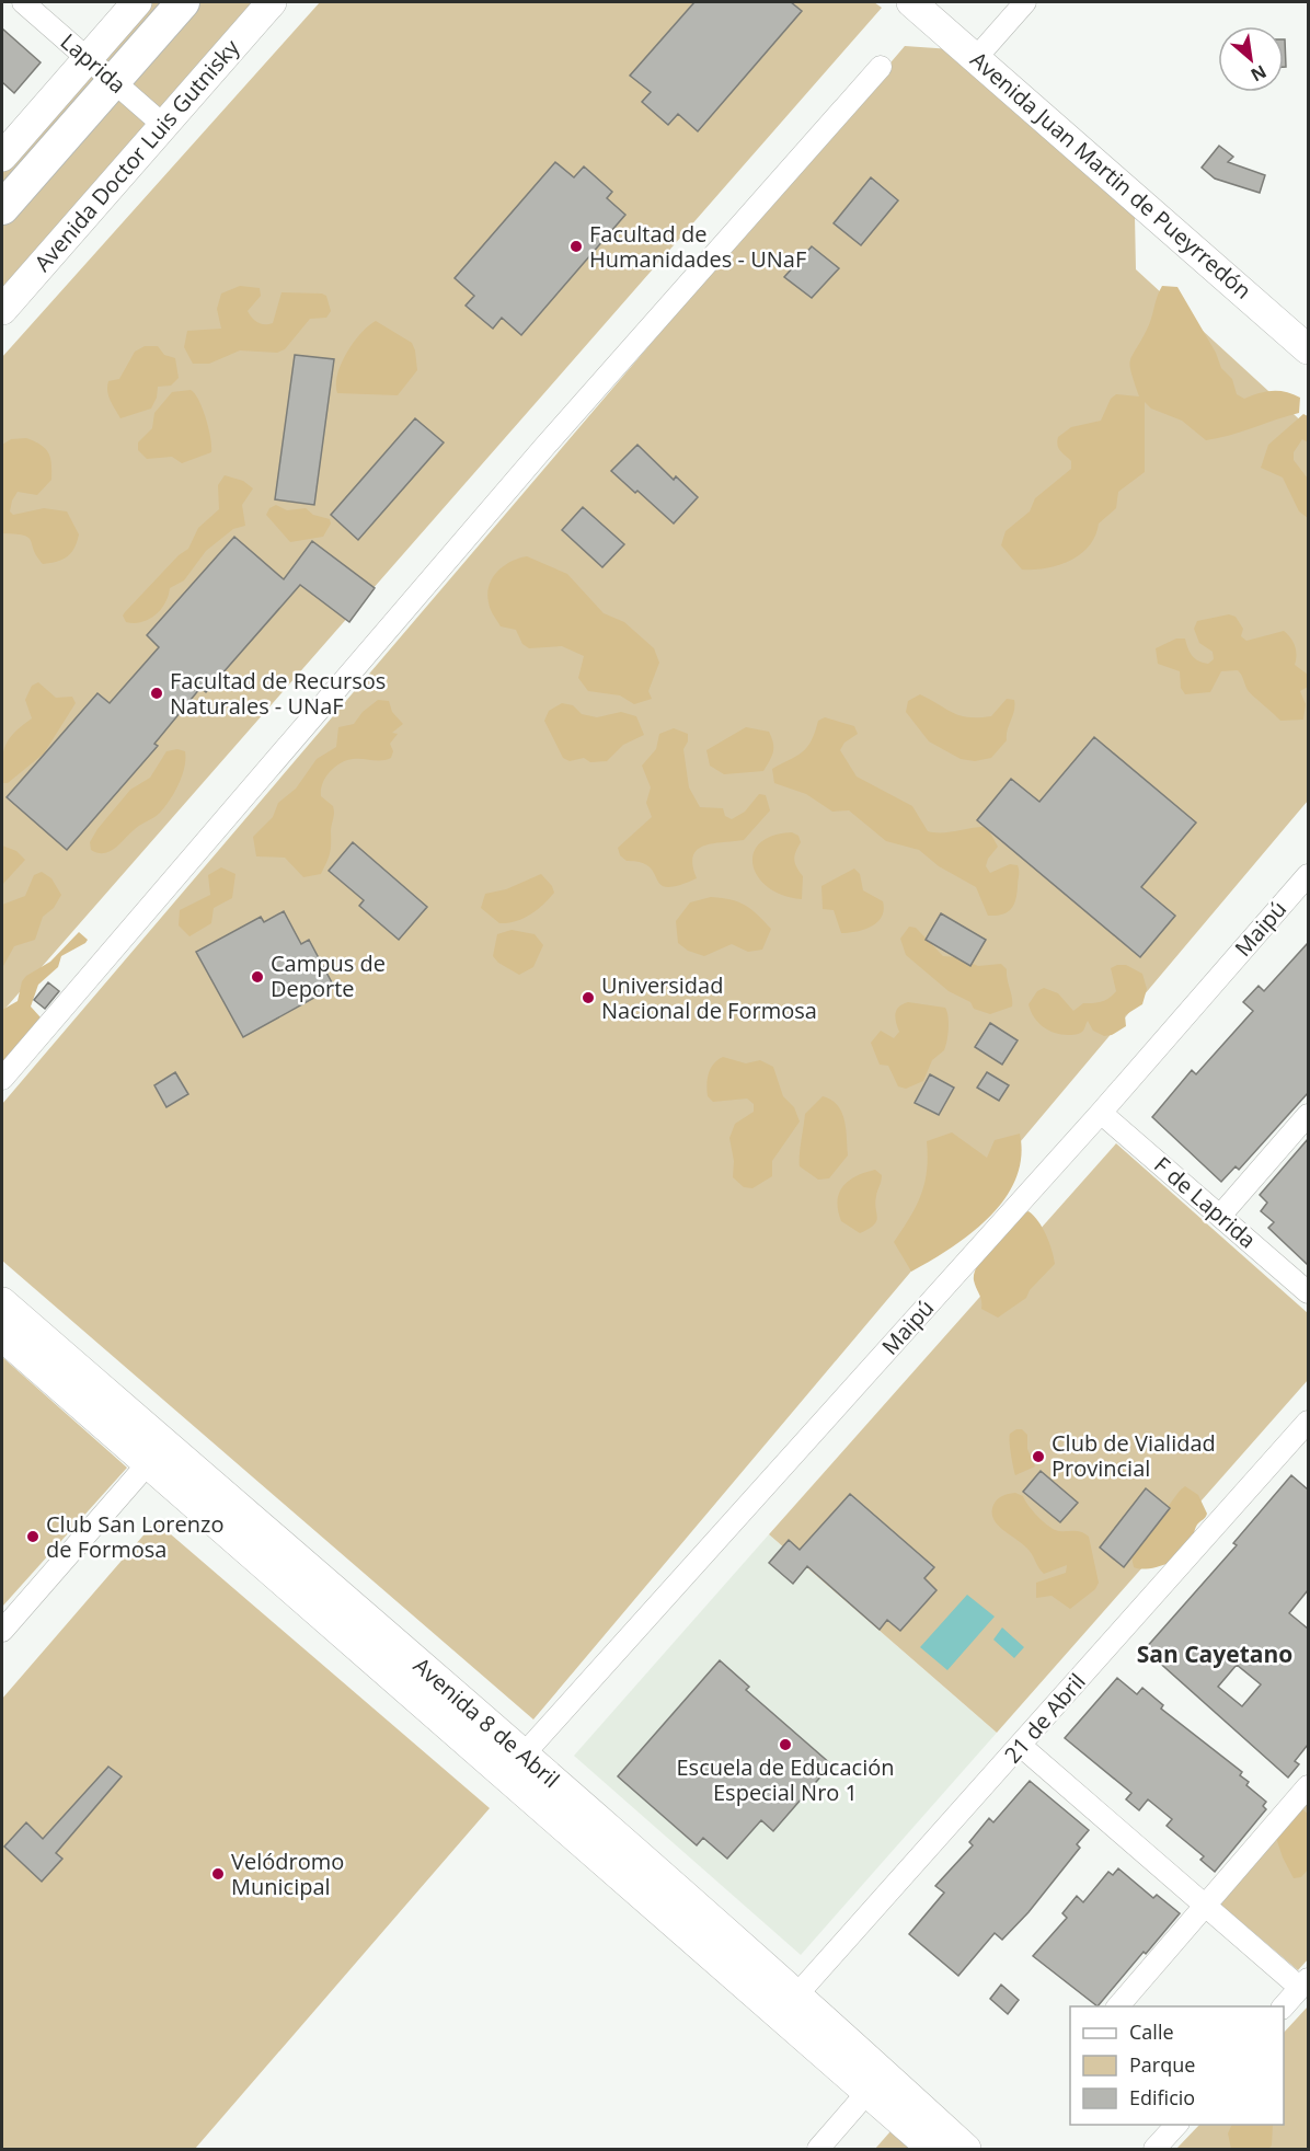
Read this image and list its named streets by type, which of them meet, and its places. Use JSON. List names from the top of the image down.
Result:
{
  "streets": {
    "main road": ["Avenida Doctor Luis Gutnisky", "Avenida Juan Martin de Pueyrredón", "Avenida 8 de Abril"],
    "street": [
      "Laprida",
      "Maipú",
      "F de Laprida",
      "21 de Abril"
    ]
  },
  "crossings": [
    ["Laprida", "Avenida Doctor Luis Gutnisky"],
    ["Maipú", "F de Laprida"],
    ["Maipú", "Avenida 8 de Abril"],
    ["21 de Abril", "Avenida 8 de Abril"]
  ],
  "districts": ["San Cayetano"],
  "places": [
    "Facultad de Humanidades - UNaF",
    "Facultad de Recursos Naturales - UNaF",
    "Campus de Deporte",
    "Universidad Nacional de Formosa",
    "Club de Vialidad Provincial",
    "Club San Lorenzo de Formosa",
    "Escuela de Educación Especial Nro 1",
    "Velódromo Municipal"
  ],
  "legend": ["Calle", "Parque", "Edificio"],
  "north": "bottom right"
}
